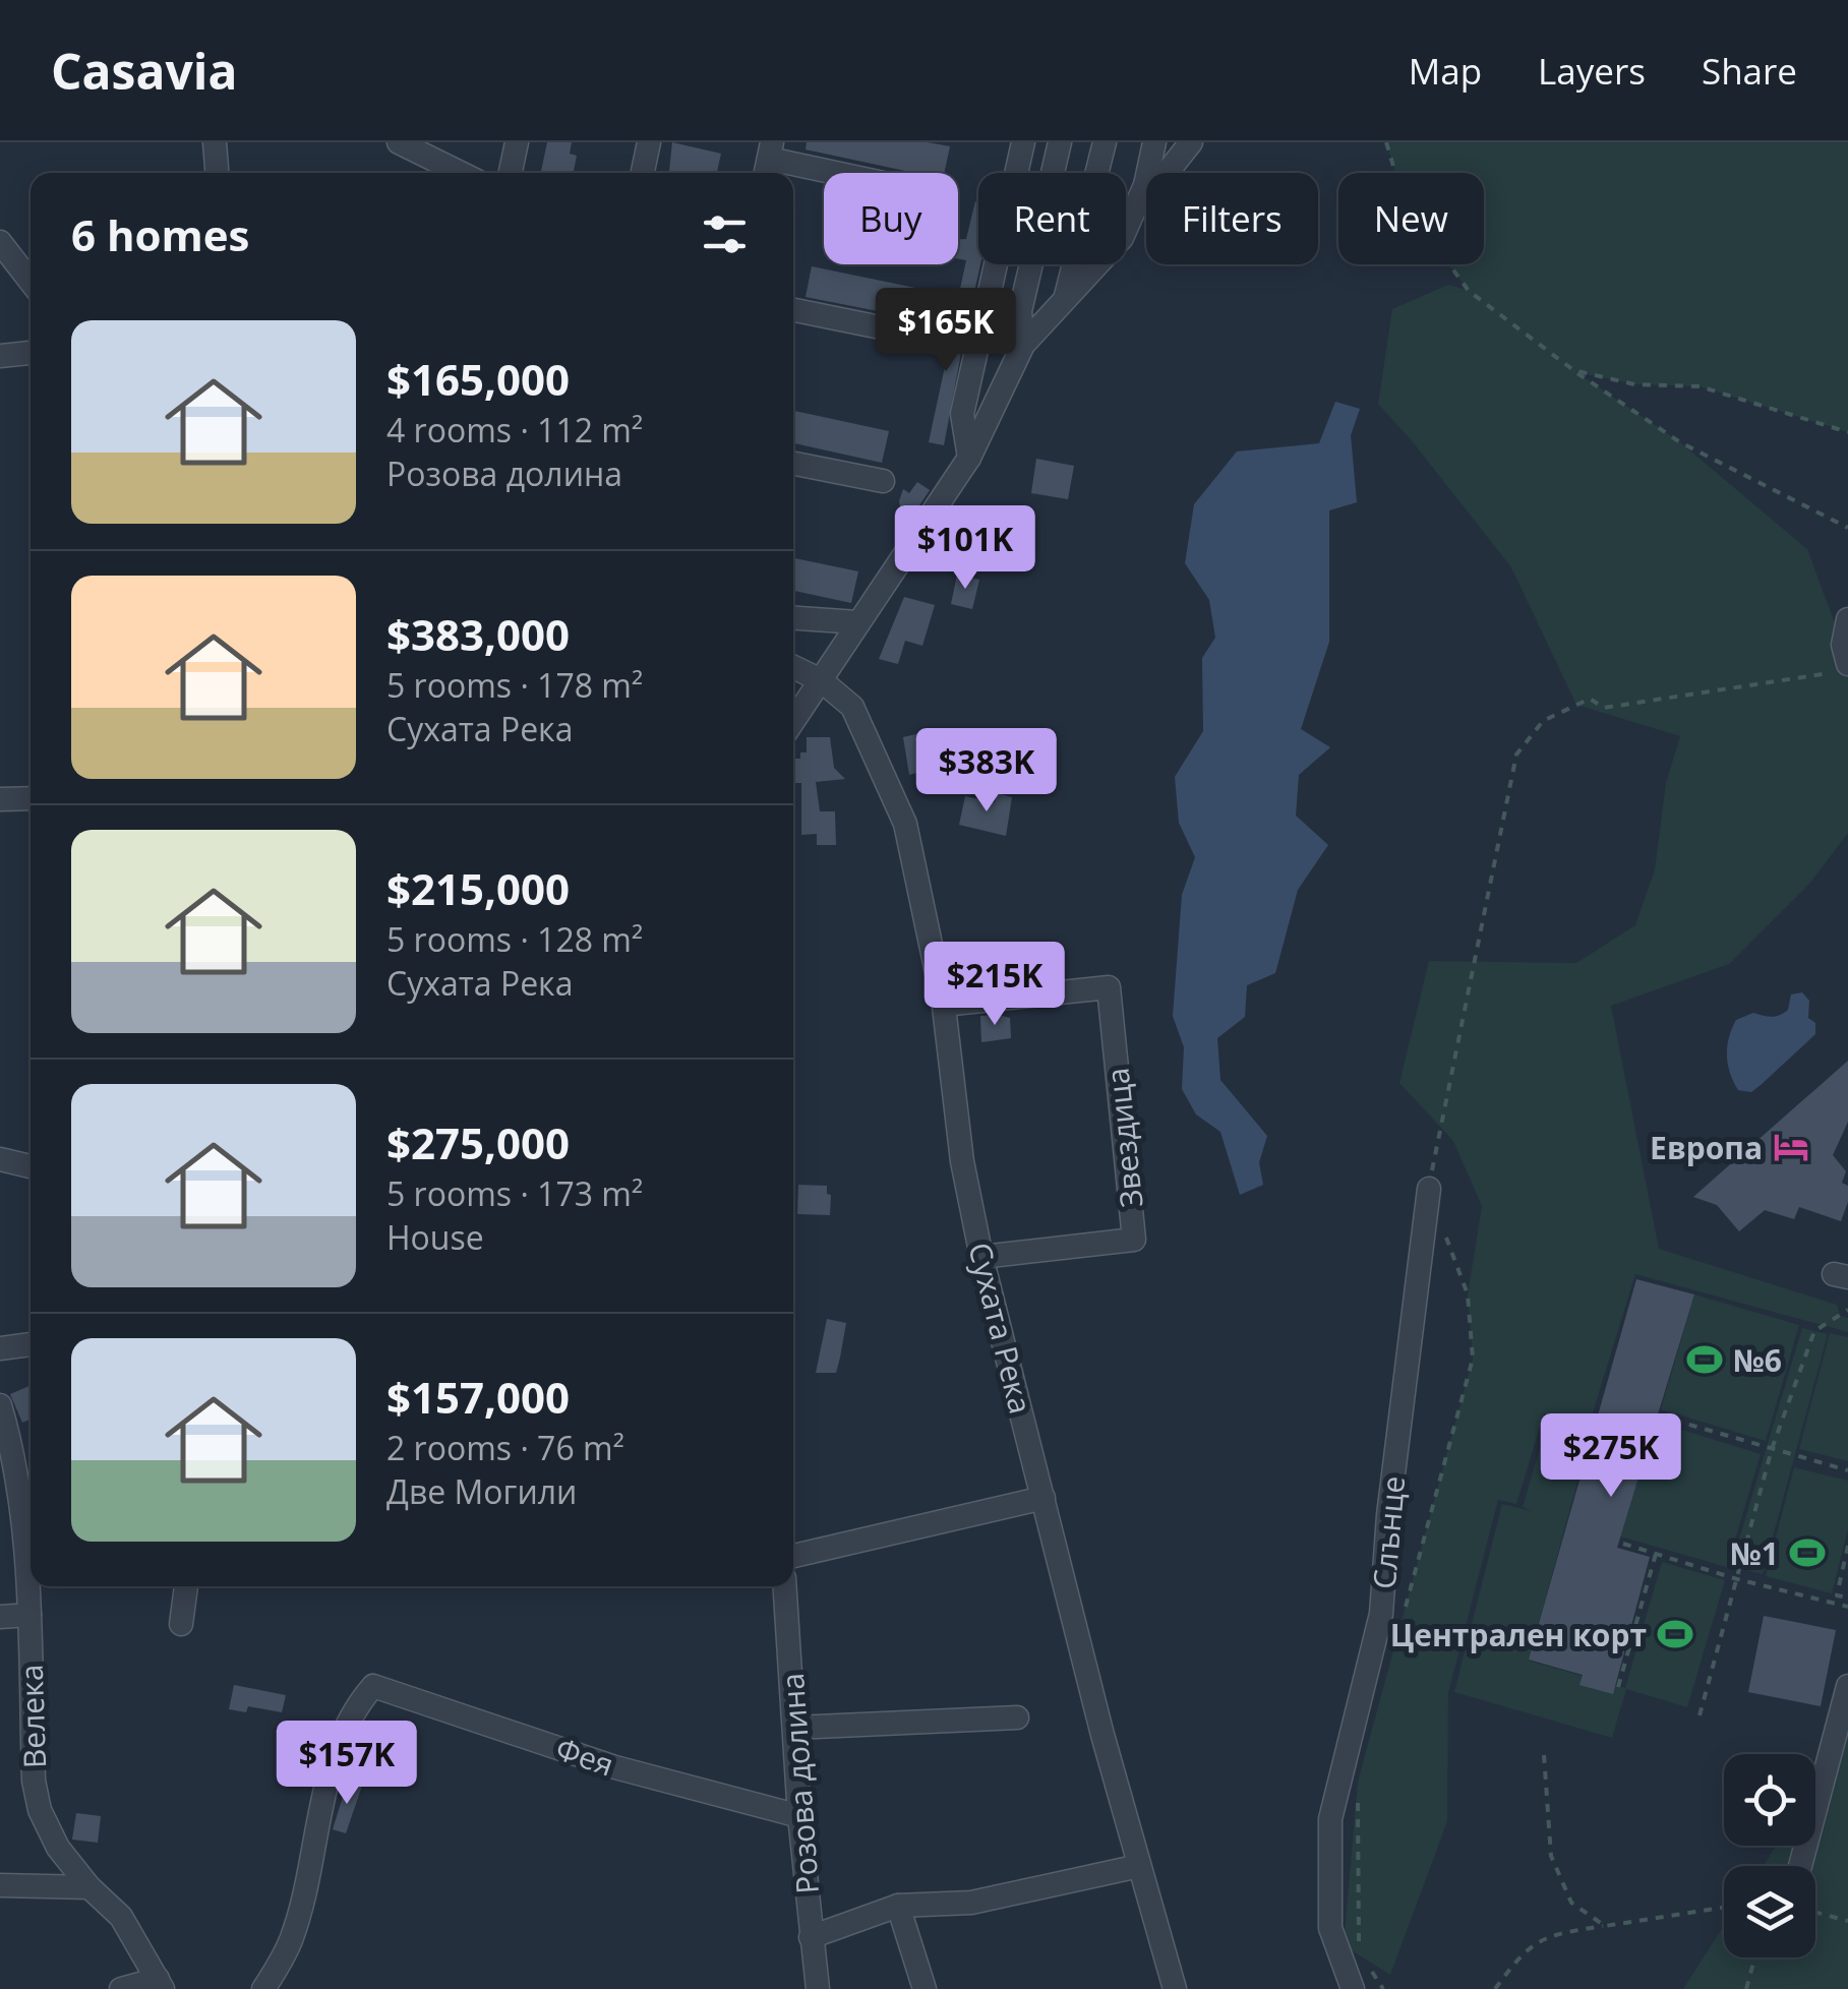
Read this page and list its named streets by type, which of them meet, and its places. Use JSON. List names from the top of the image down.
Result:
{
  "streets": {
    "street": [
      "Звездица",
      "Сухата Река",
      "Слънце",
      "Велека",
      "Фея",
      "Розова долина"
    ]
  },
  "crossings": [
    ["Звездица", "Сухата Река"],
    ["Фея", "Розова долина"]
  ],
  "places": {
    "hotel": ["Европа"],
    "sports": ["№6", "№1", "Централен корт"]
  },
  "page": {
    "header": "Casavia",
    "nav": ["Map", "Layers", "Share"],
    "chip": [
      "Buy",
      "Rent",
      "Filters",
      "New"
    ],
    "heading": "6 homes",
    "price": [
      "$165K",
      "$101K",
      "$383K",
      "$215K",
      "$275K",
      "$157K"
    ],
    "list": [
      {
        "name": "$165,000",
        "note": "4 rooms · 112 m² · Розова долина"
      },
      {
        "name": "$383,000",
        "note": "5 rooms · 178 m² · Сухата Река"
      },
      {
        "name": "$215,000",
        "note": "5 rooms · 128 m² · Сухата Река"
      },
      {
        "name": "$275,000",
        "note": "5 rooms · 173 m² · House"
      },
      {
        "name": "$157,000",
        "note": "2 rooms · 76 m² · Две Могили"
      }
    ]
  }
}
